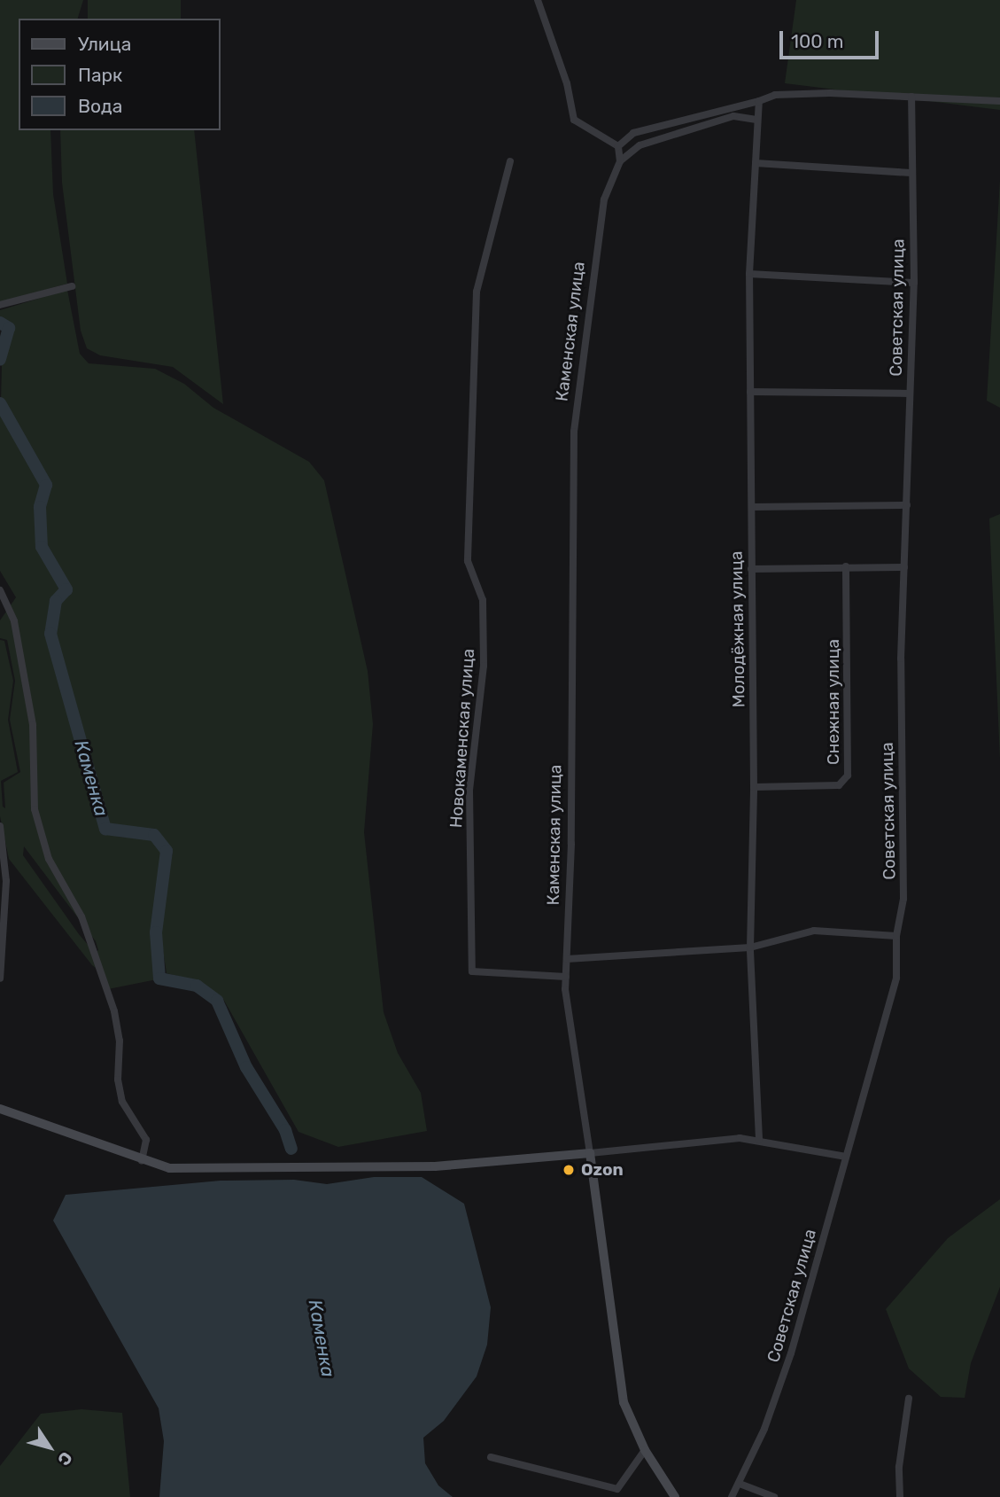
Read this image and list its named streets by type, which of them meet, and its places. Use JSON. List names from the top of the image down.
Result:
{
  "streets": {
    "street": [
      "Советская улица",
      "Каменская улица",
      "Молодёжная улица",
      "Снежная улица",
      "Новокаменская улица"
    ]
  },
  "crossings": [
    ["Каменская улица", "Новокаменская улица"],
    ["Молодёжная улица", "Снежная улица"]
  ],
  "water": ["Каменка"],
  "places": ["Ozon"],
  "legend": ["Улица", "Парк", "Вода"],
  "scale_bar": "100 m",
  "north": "bottom right"
}
